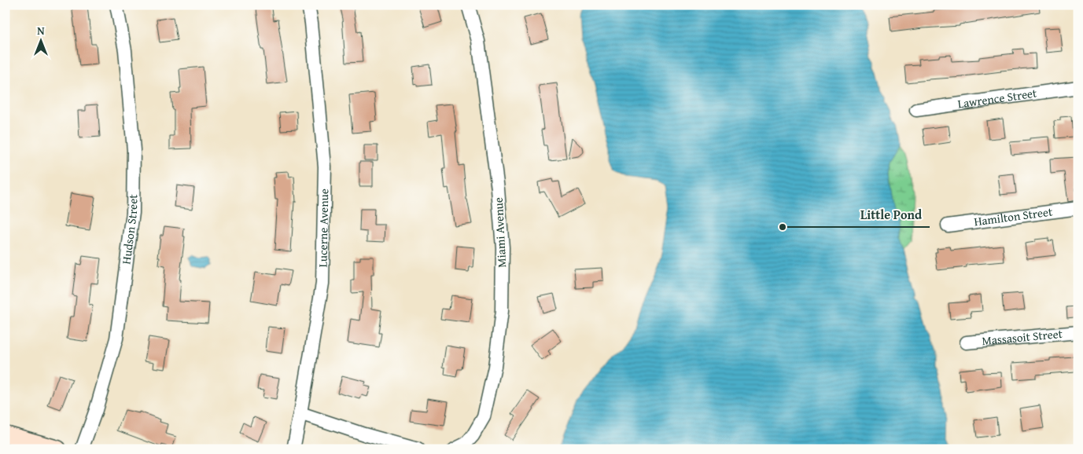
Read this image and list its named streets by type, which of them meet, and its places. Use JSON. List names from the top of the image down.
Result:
{
  "streets": {
    "street": [
      "Lawrence Street",
      "Hamilton Street",
      "Lucerne Avenue",
      "Hudson Street",
      "Miami Avenue",
      "Massasoit Street"
    ]
  },
  "places": ["Little Pond"],
  "north": "top"
}
